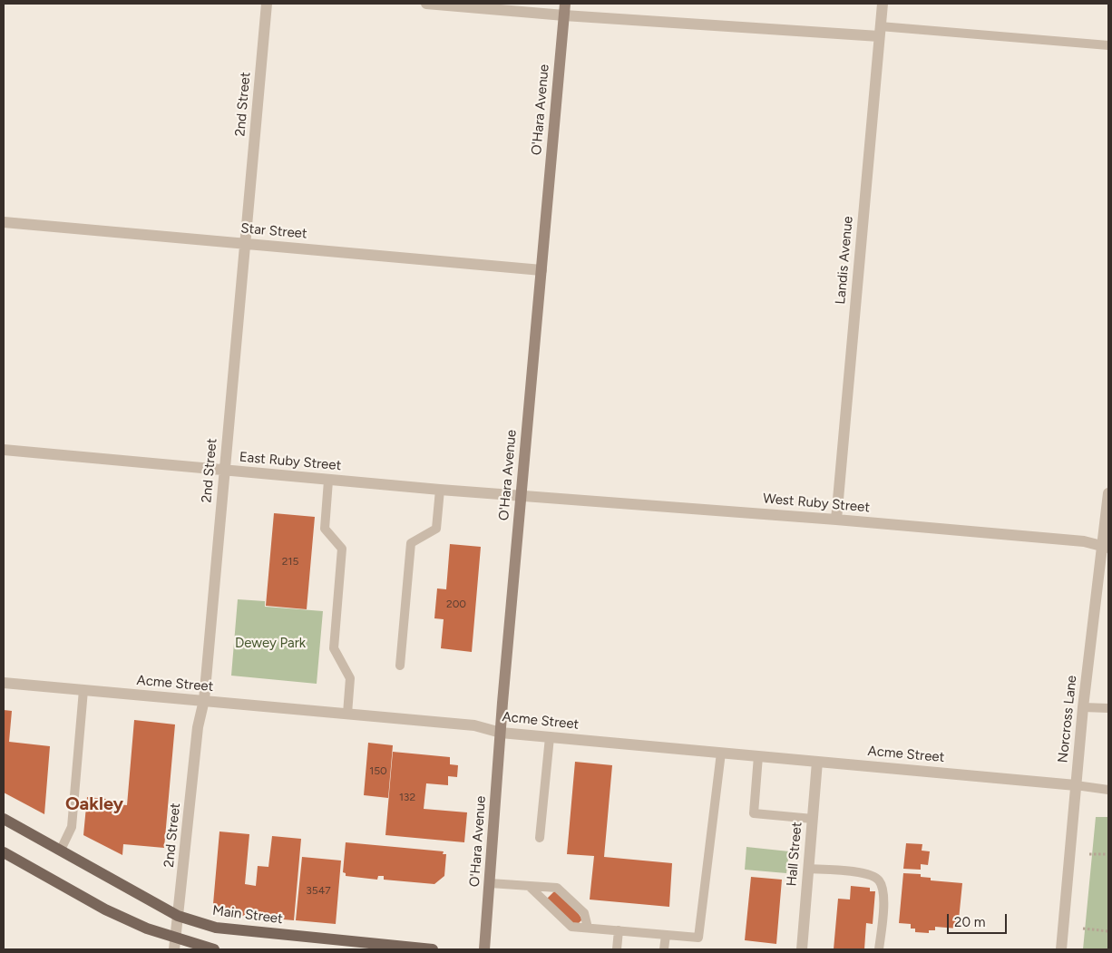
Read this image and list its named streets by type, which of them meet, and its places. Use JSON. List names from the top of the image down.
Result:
{
  "streets": {
    "main road": ["O'Hara Avenue", "Main Street"],
    "street": [
      "2nd Street",
      "Star Street",
      "Landis Avenue",
      "East Ruby Street",
      "West Ruby Street",
      "Acme Street",
      "Norcross Lane",
      "Hall Street"
    ]
  },
  "crossings": [
    ["2nd Street", "Star Street"],
    ["2nd Street", "East Ruby Street"],
    ["2nd Street", "Acme Street"],
    ["2nd Street", "Main Street"],
    ["O'Hara Avenue", "Star Street"],
    ["O'Hara Avenue", "East Ruby Street"],
    ["O'Hara Avenue", "West Ruby Street"],
    ["O'Hara Avenue", "Acme Street"],
    ["Landis Avenue", "West Ruby Street"],
    ["East Ruby Street", "West Ruby Street"],
    ["West Ruby Street", "Norcross Lane"],
    ["Acme Street", "Norcross Lane"],
    ["Acme Street", "Hall Street"]
  ],
  "districts": ["Oakley"],
  "parks": ["Dewey Park"],
  "house_numbers": [
    "215",
    "200",
    "150",
    "132",
    "3547"
  ],
  "scale_bar": "20 m"
}
